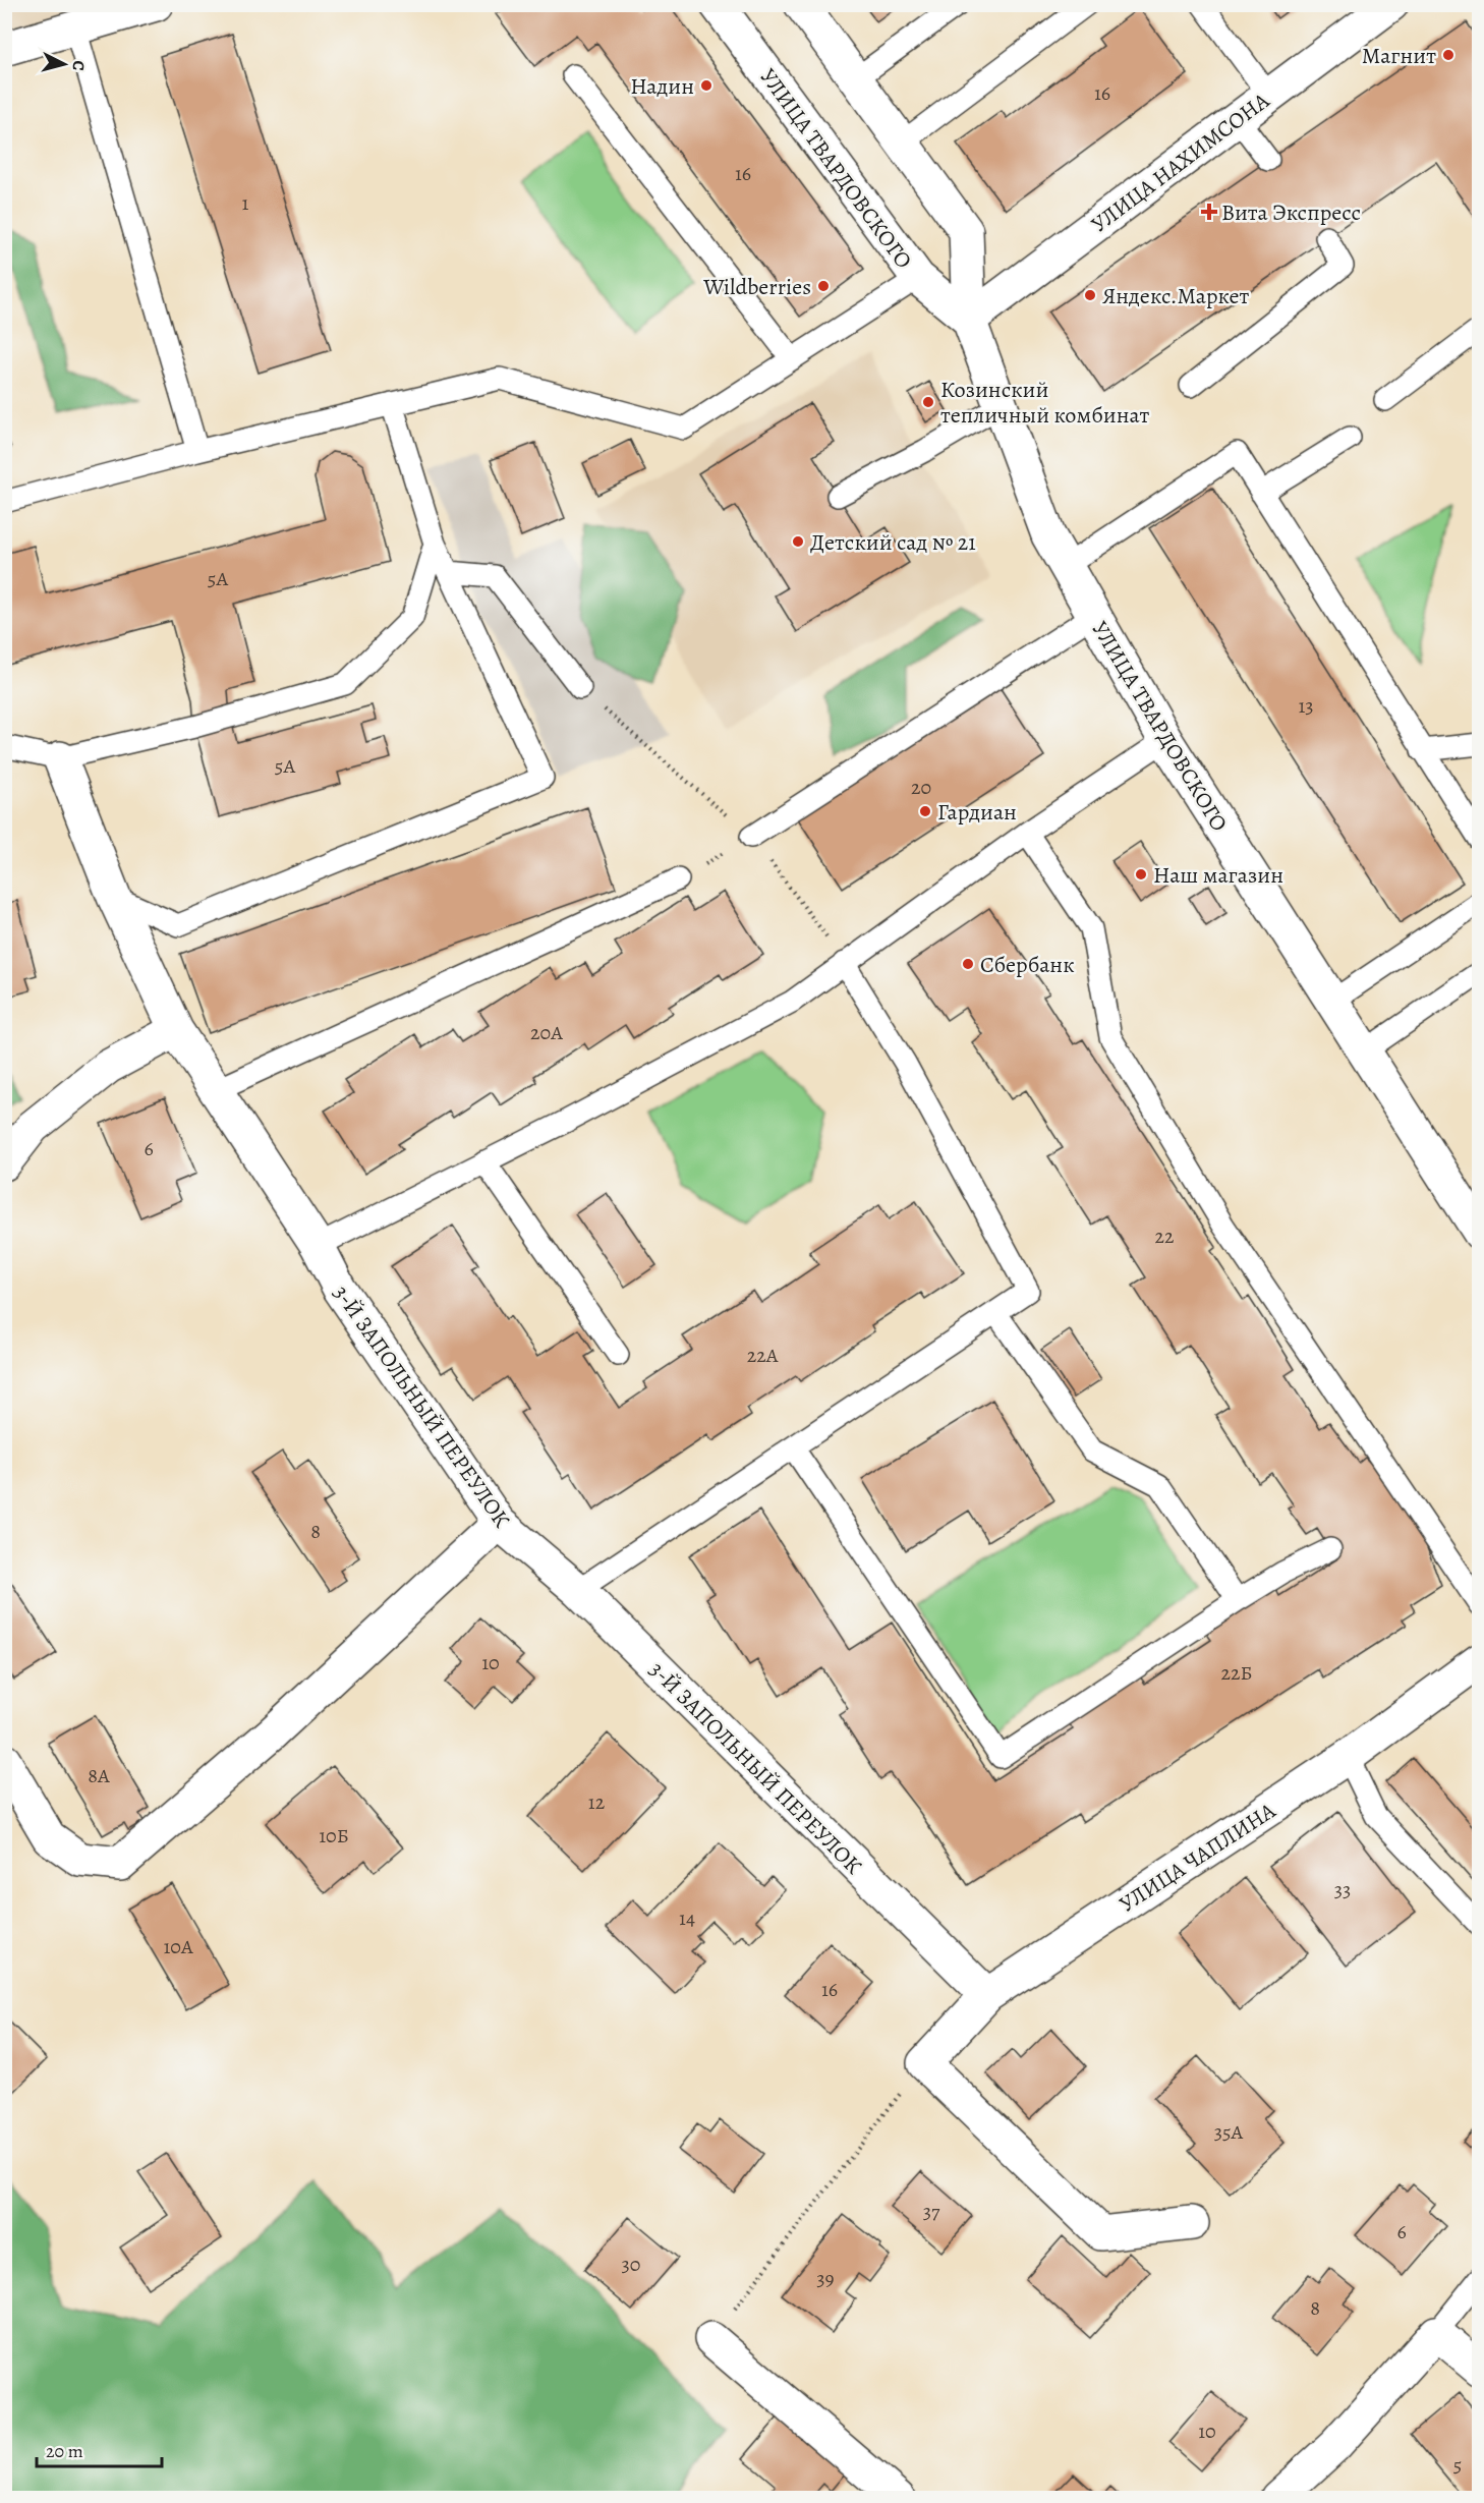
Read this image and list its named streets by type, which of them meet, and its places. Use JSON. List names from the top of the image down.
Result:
{
  "streets": {
    "street": [
      "УЛИЦА НАХИМСОНА",
      "УЛИЦА ТВАРДОВСКОГО",
      "3-Й ЗАПОЛЬНЫЙ ПЕРЕУЛОК",
      "УЛИЦА ЧАПЛИНА"
    ]
  },
  "crossings": [
    ["УЛИЦА НАХИМСОНА", "УЛИЦА ТВАРДОВСКОГО"],
    ["3-Й ЗАПОЛЬНЫЙ ПЕРЕУЛОК", "УЛИЦА ЧАПЛИНА"]
  ],
  "places": {
    "other": [
      "Магнит",
      "Надин",
      "Wildberries",
      "Яндекс.Маркет",
      "Козинский тепличный комбинат",
      "Детский сад № 21",
      "Гардиан",
      "Наш магазин",
      "Сбербанк"
    ],
    "health": ["Вита Экспресс"]
  },
  "house_numbers": [
    "16",
    "16",
    "1",
    "5А",
    "13",
    "5А",
    "20",
    "20А",
    "6",
    "22",
    "22А",
    "8",
    "10",
    "22Б",
    "8А",
    "12",
    "10Б",
    "33",
    "14",
    "10А",
    "16",
    "35А",
    "37",
    "6",
    "30",
    "39",
    "8",
    "10",
    "5"
  ],
  "scale_bar": "20 m",
  "north": "right"
}
